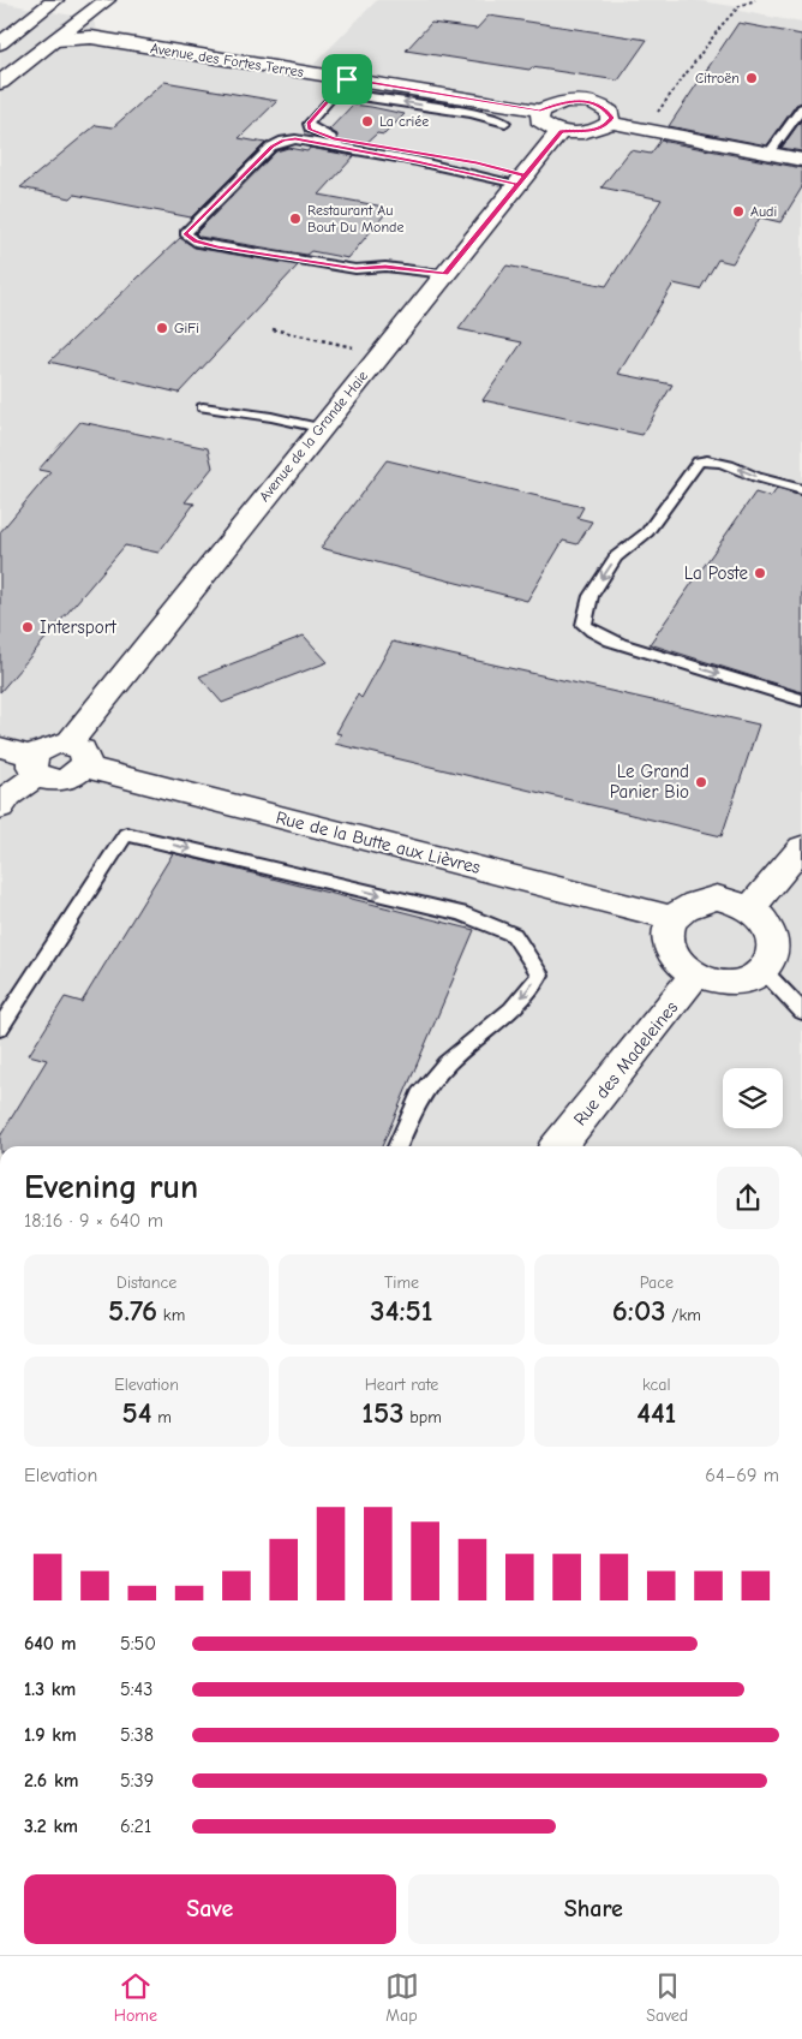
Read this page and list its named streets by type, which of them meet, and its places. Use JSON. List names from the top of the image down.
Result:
{
  "streets": {
    "main road": [
      "Avenue des Fortes Terres",
      "Avenue de la Grande Haie",
      "Rue de la Butte aux Lièvres",
      "Rue des Madeleines"
    ]
  },
  "crossings": [
    ["Avenue de la Grande Haie", "Rue de la Butte aux Lièvres"],
    ["Rue de la Butte aux Lièvres", "Rue des Madeleines"]
  ],
  "places": [
    "Citroën",
    "La criée",
    "Audi",
    "Restaurant Au Bout Du Monde",
    "GiFi",
    "La Poste",
    "Intersport",
    "Le Grand Panier Bio"
  ],
  "page": {
    "heading": ["Evening run", "18:16 · 9 × 640 m"],
    "stats": [
      ["Distance", "5.76 km"],
      ["Time", "34:51"],
      ["Pace", "6:03 /km"],
      ["Elevation", "54 m"],
      ["Heart rate", "153 bpm"],
      ["kcal", "441"]
    ],
    "chart": ["Elevation", "64–69 m"],
    "list": [
      {
        "name": "640 m",
        "note": "5:50"
      },
      {
        "name": "1.3 km",
        "note": "5:43"
      },
      {
        "name": "1.9 km",
        "note": "5:38"
      },
      {
        "name": "2.6 km",
        "note": "5:39"
      },
      {
        "name": "3.2 km",
        "note": "6:21"
      }
    ],
    "buttons": ["Save", "Share"],
    "tabs": ["Home", "Map", "Saved"]
  }
}
